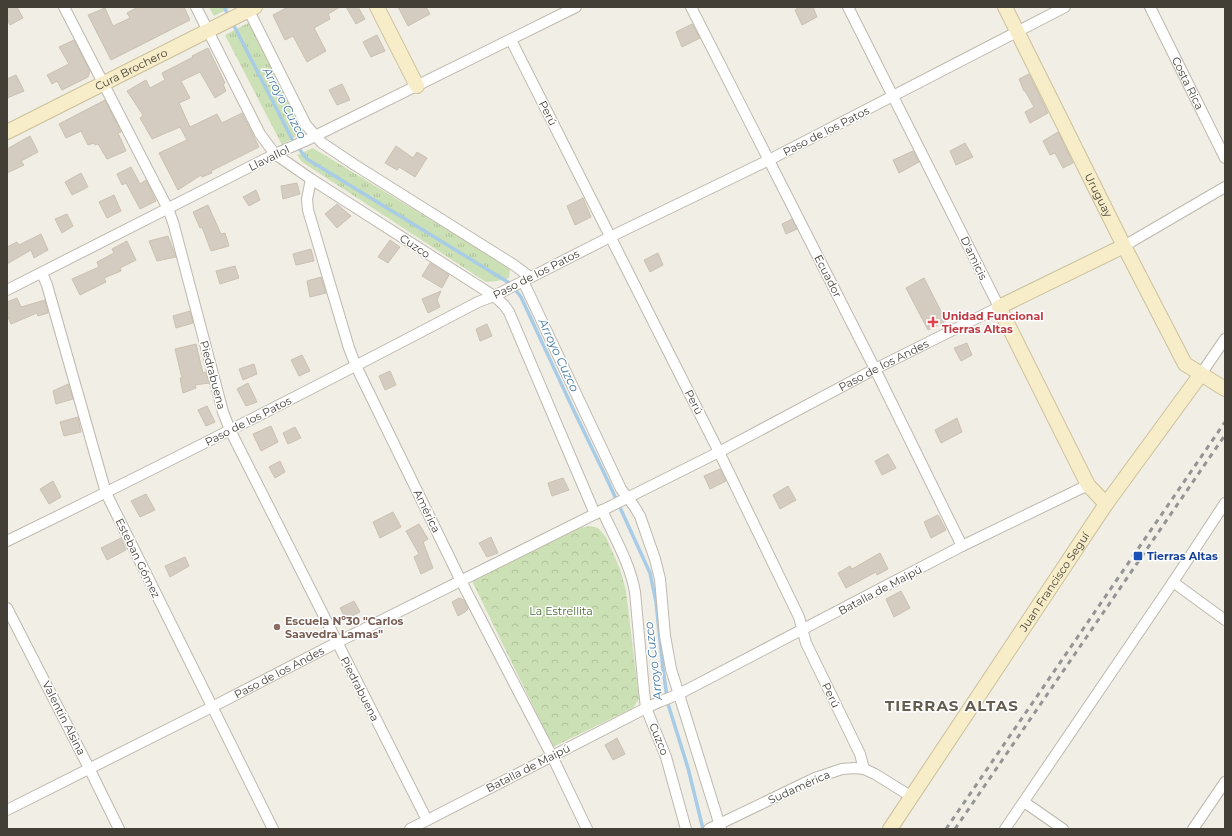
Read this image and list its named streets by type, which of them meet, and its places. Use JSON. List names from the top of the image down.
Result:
{
  "streets": {
    "street": [
      "Cura Brochero",
      "Costa Rica",
      "Perú",
      "Paso de los Patos",
      "Llavallol",
      "Uruguay",
      "Cuzco",
      "D'amicis",
      "Ecuador",
      "Paso de los Andes",
      "Piedrabuena",
      "América",
      "Esteban Gómez",
      "Juan Francisco Seguí",
      "Batalla de Maipú",
      "Valentín Alsina",
      "Sudamérica"
    ]
  },
  "crossings": [
    ["Cura Brochero", "Cuzco"],
    ["Cura Brochero", "Piedrabuena"],
    ["Perú", "Paso de los Patos"],
    ["Perú", "Llavallol"],
    ["Perú", "Paso de los Andes"],
    ["Perú", "Batalla de Maipú"],
    ["Perú", "Sudamérica"],
    ["Paso de los Patos", "Uruguay"],
    ["Paso de los Patos", "Cuzco"],
    ["Paso de los Patos", "D'amicis"],
    ["Paso de los Patos", "Ecuador"],
    ["Paso de los Patos", "Piedrabuena"],
    ["Paso de los Patos", "América"],
    ["Paso de los Patos", "Esteban Gómez"],
    ["Llavallol", "Cuzco"],
    ["Llavallol", "Piedrabuena"],
    ["Llavallol", "Esteban Gómez"],
    ["Uruguay", "Paso de los Andes"],
    ["Uruguay", "Juan Francisco Seguí"],
    ["Cuzco", "Paso de los Andes"],
    ["Cuzco", "América"],
    ["Cuzco", "Batalla de Maipú"],
    ["D'amicis", "Paso de los Andes"],
    ["D'amicis", "Juan Francisco Seguí"],
    ["D'amicis", "Batalla de Maipú"],
    ["Ecuador", "Paso de los Andes"],
    ["Ecuador", "Batalla de Maipú"],
    ["Paso de los Andes", "Piedrabuena"],
    ["Paso de los Andes", "América"],
    ["Paso de los Andes", "Esteban Gómez"],
    ["Paso de los Andes", "Valentín Alsina"],
    ["Piedrabuena", "Batalla de Maipú"],
    ["América", "Batalla de Maipú"],
    ["Juan Francisco Seguí", "Sudamérica"]
  ],
  "districts": ["TIERRAS ALTAS"],
  "water": ["Arroyo Cuzco"],
  "parks": ["La Estrellita"],
  "places": {
    "health": ["Unidad Funcional Tierras Altas"],
    "transit": ["Tierras Altas"],
    "other": ["Escuela Nº30 \"Carlos Saavedra Lamas\""]
  }
}
